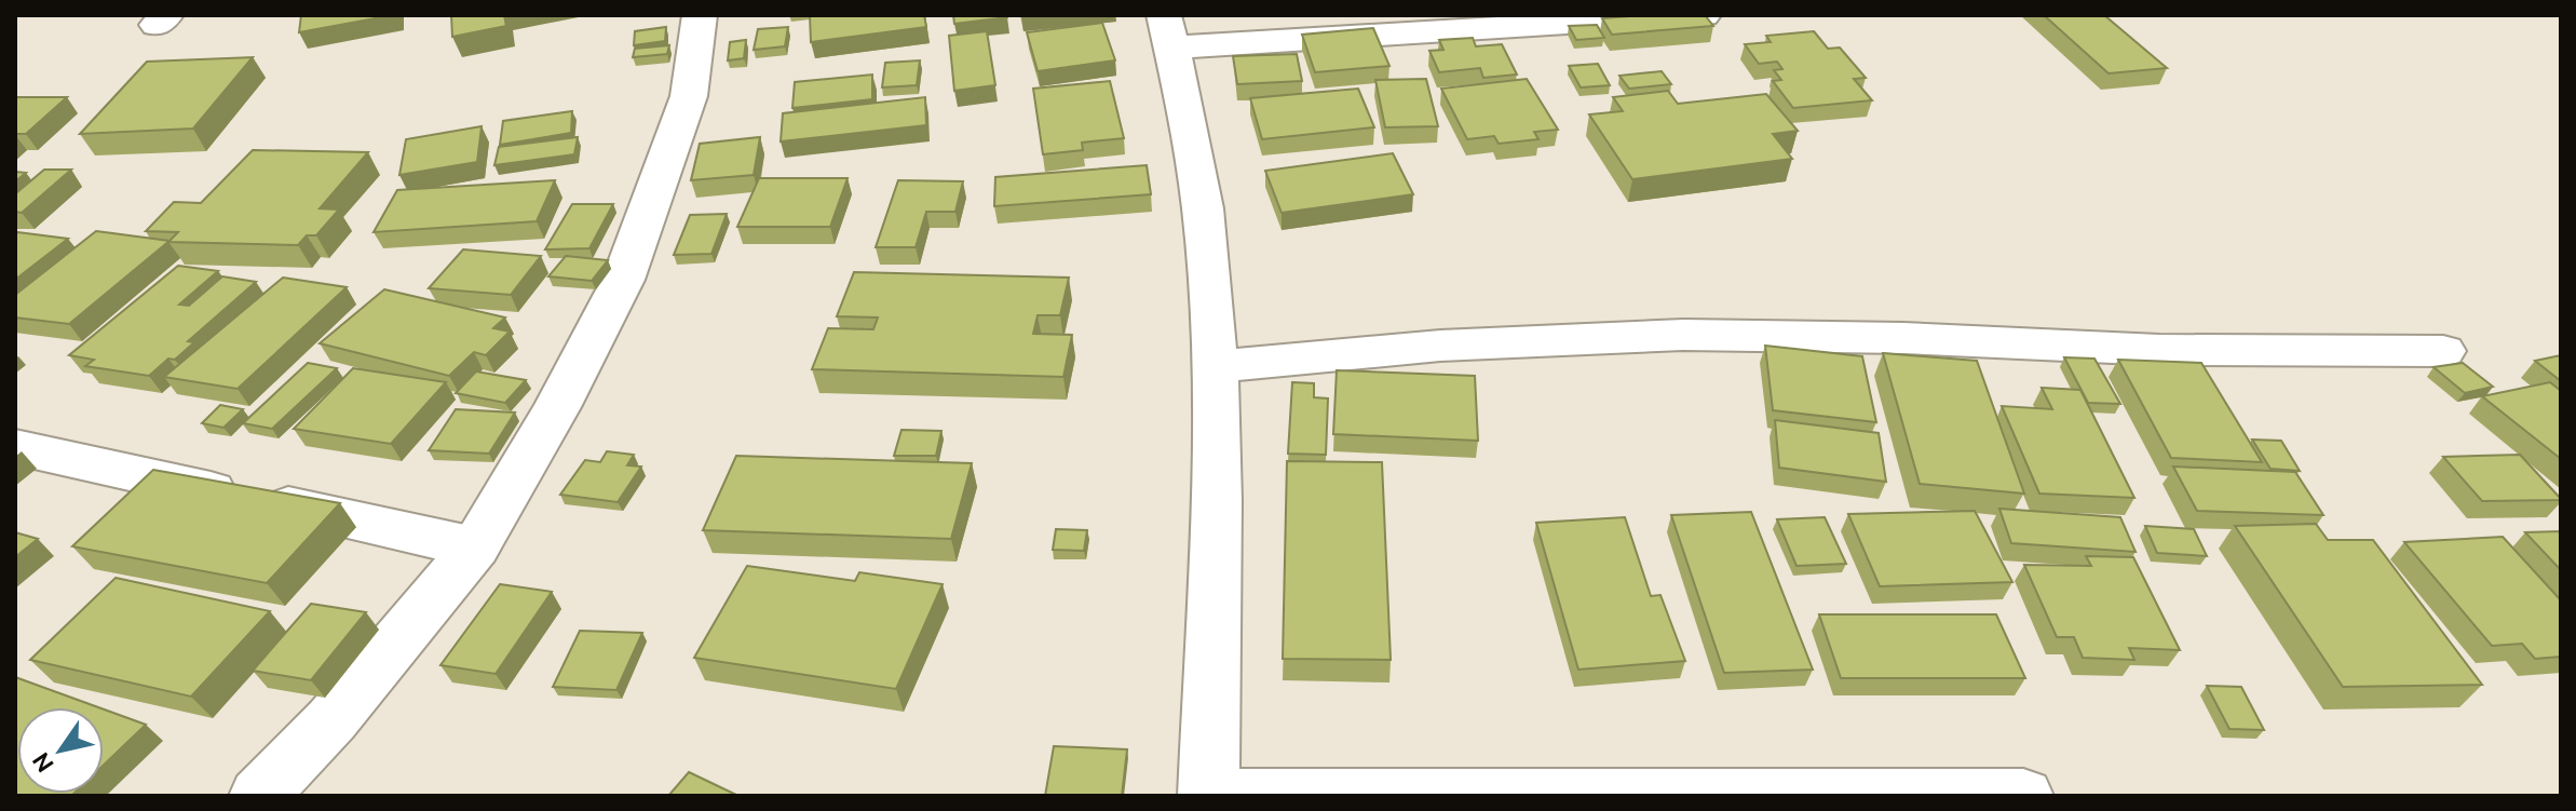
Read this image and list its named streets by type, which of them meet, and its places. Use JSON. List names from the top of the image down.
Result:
{
  "north": "bottom left"
}
